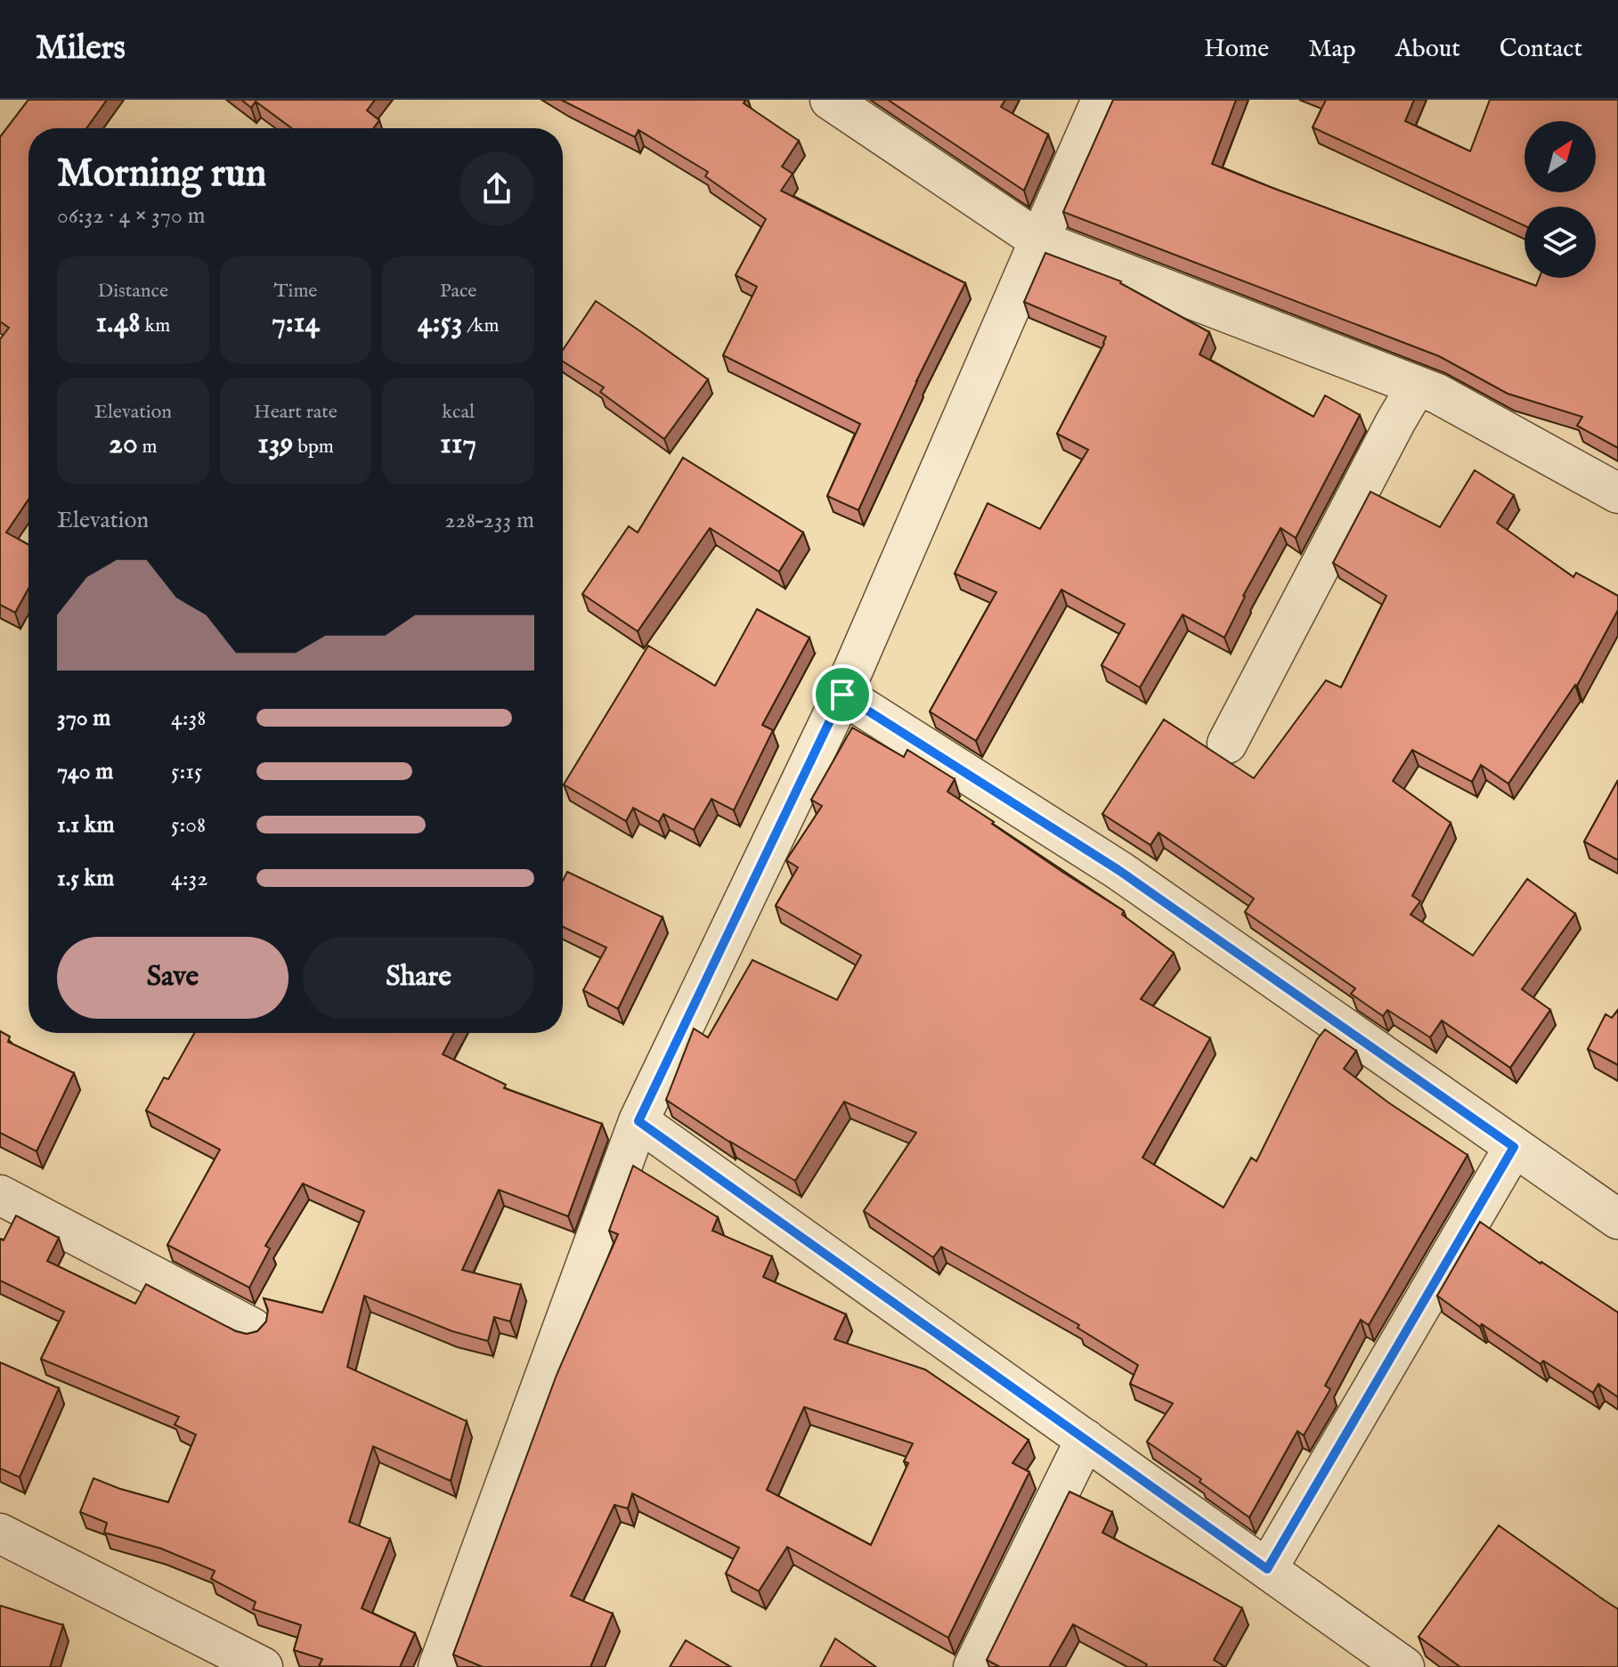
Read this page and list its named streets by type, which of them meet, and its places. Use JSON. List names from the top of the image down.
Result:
{
  "north": "top right",
  "page": {
    "header": "Milers",
    "nav": [
      "Home",
      "Map",
      "About",
      "Contact"
    ],
    "heading": ["Morning run", "06:32 · 4 × 370 m"],
    "stats": [
      ["Distance", "1.48 km"],
      ["Time", "7:14"],
      ["Pace", "4:53 /km"],
      ["Elevation", "20 m"],
      ["Heart rate", "139 bpm"],
      ["kcal", "117"]
    ],
    "chart": ["Elevation", "228–233 m"],
    "list": [
      {
        "name": "370 m",
        "note": "4:38"
      },
      {
        "name": "740 m",
        "note": "5:15"
      },
      {
        "name": "1.1 km",
        "note": "5:08"
      },
      {
        "name": "1.5 km",
        "note": "4:32"
      }
    ],
    "buttons": ["Save", "Share"]
  }
}
